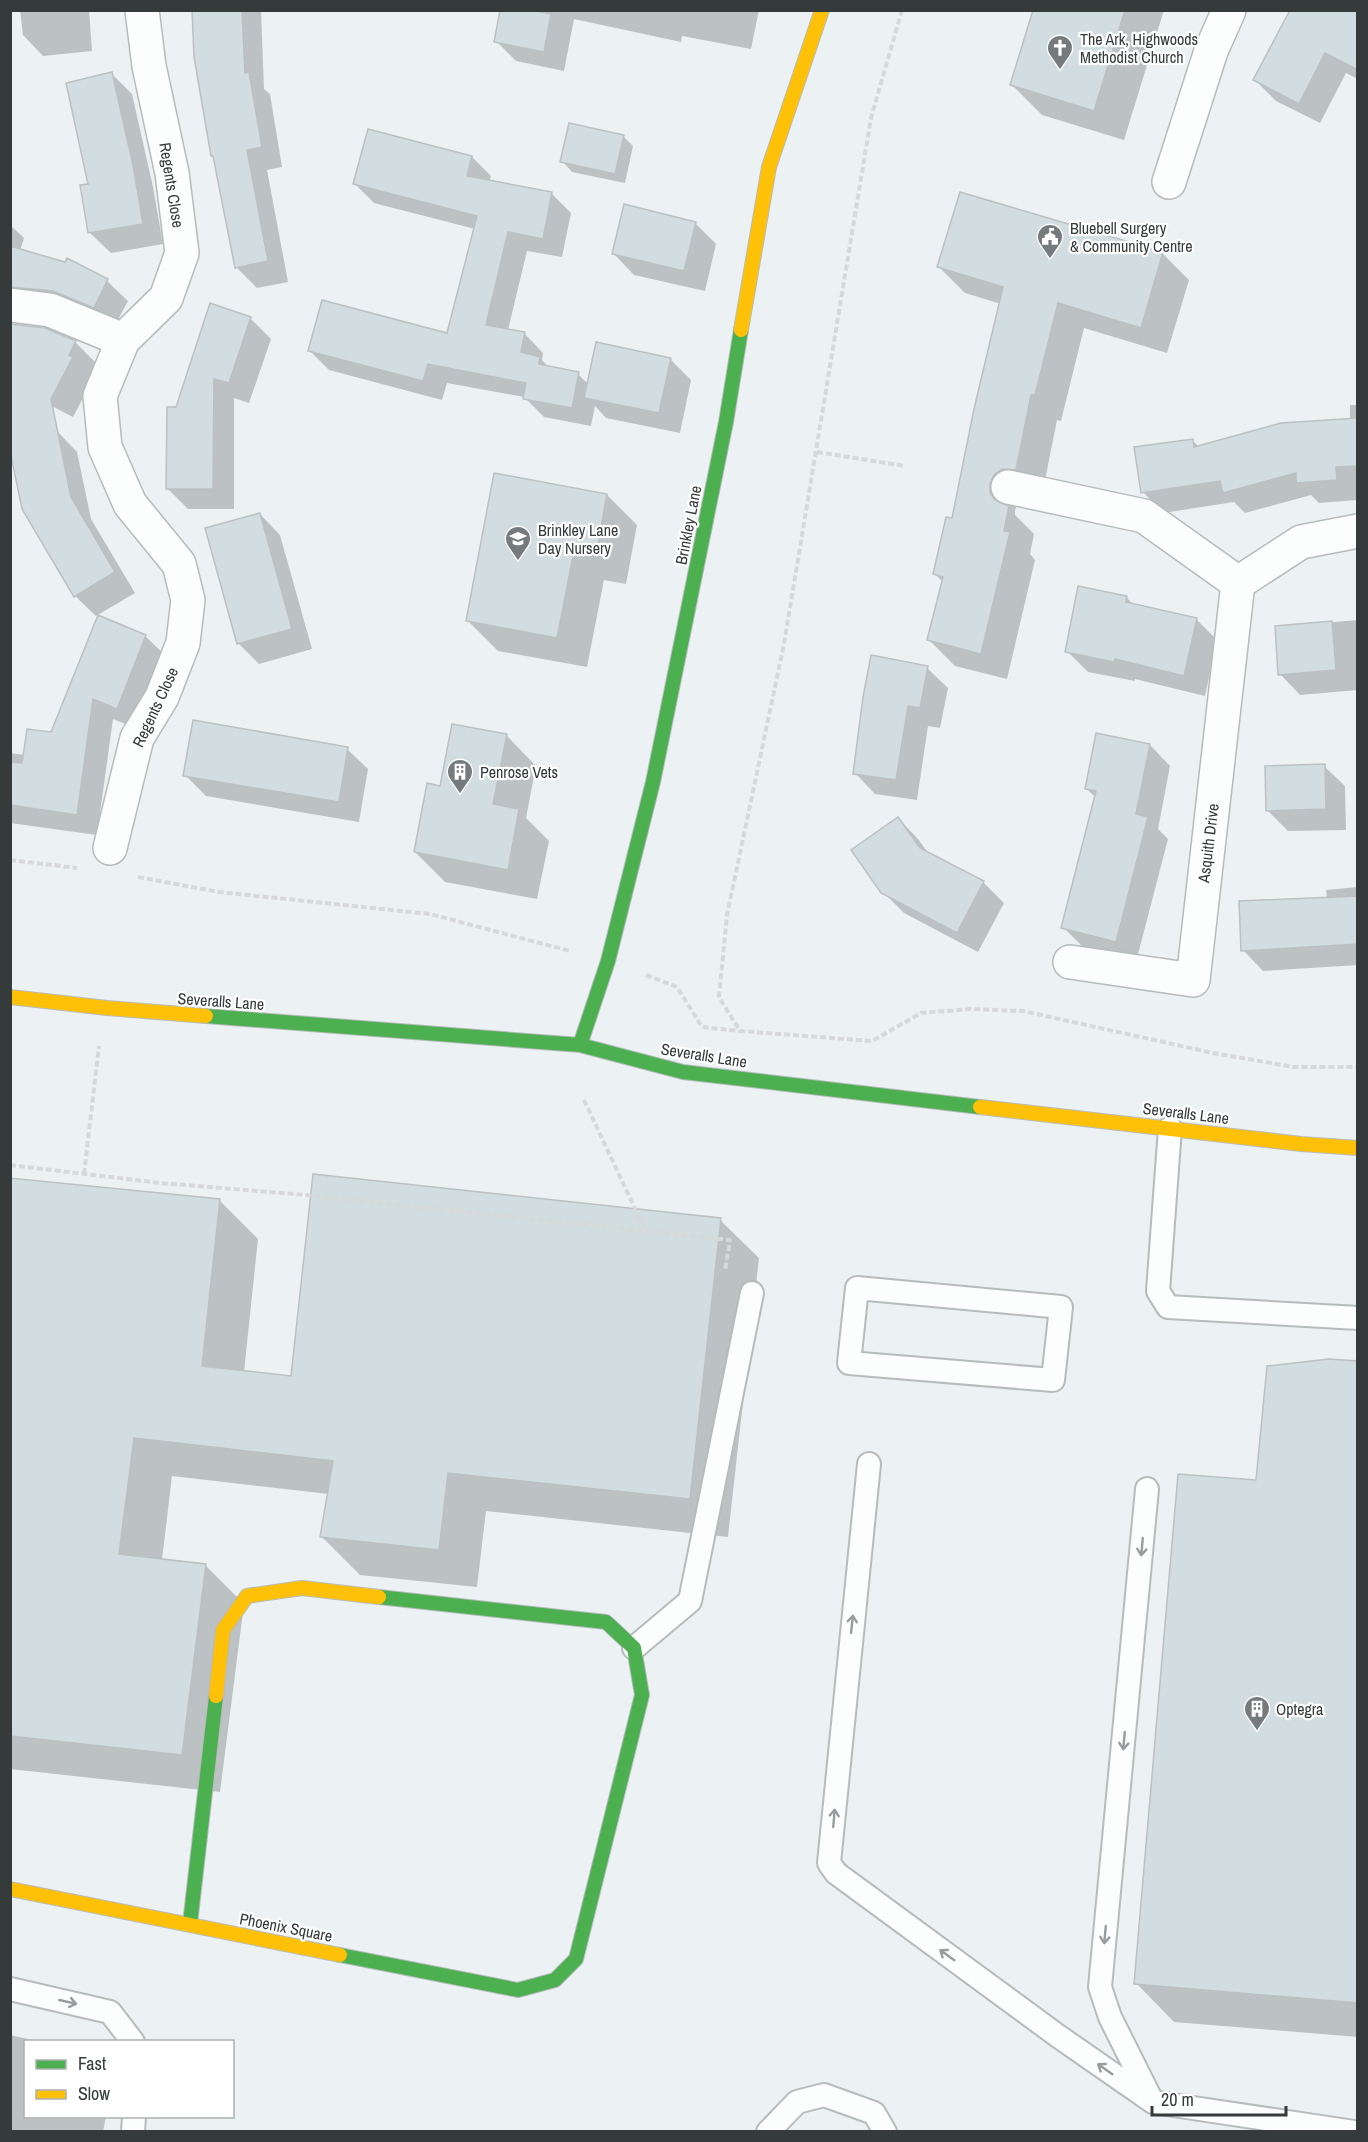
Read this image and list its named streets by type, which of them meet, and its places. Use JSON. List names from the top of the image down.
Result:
{
  "streets": {
    "street": [
      "Regents Close",
      "Brinkley Lane",
      "Asquith Drive",
      "Severalls Lane",
      "Phoenix Square"
    ]
  },
  "crossings": [
    ["Brinkley Lane", "Severalls Lane"]
  ],
  "places": {
    "church": ["The Ark, Highwoods Methodist Church"],
    "public building": ["Bluebell Surgery & Community Centre"],
    "school or university": ["Brinkley Lane Day Nursery"],
    "building": ["Penrose Vets", "Optegra"]
  },
  "legend": ["Fast", "Slow"],
  "scale_bar": "20 m"
}
